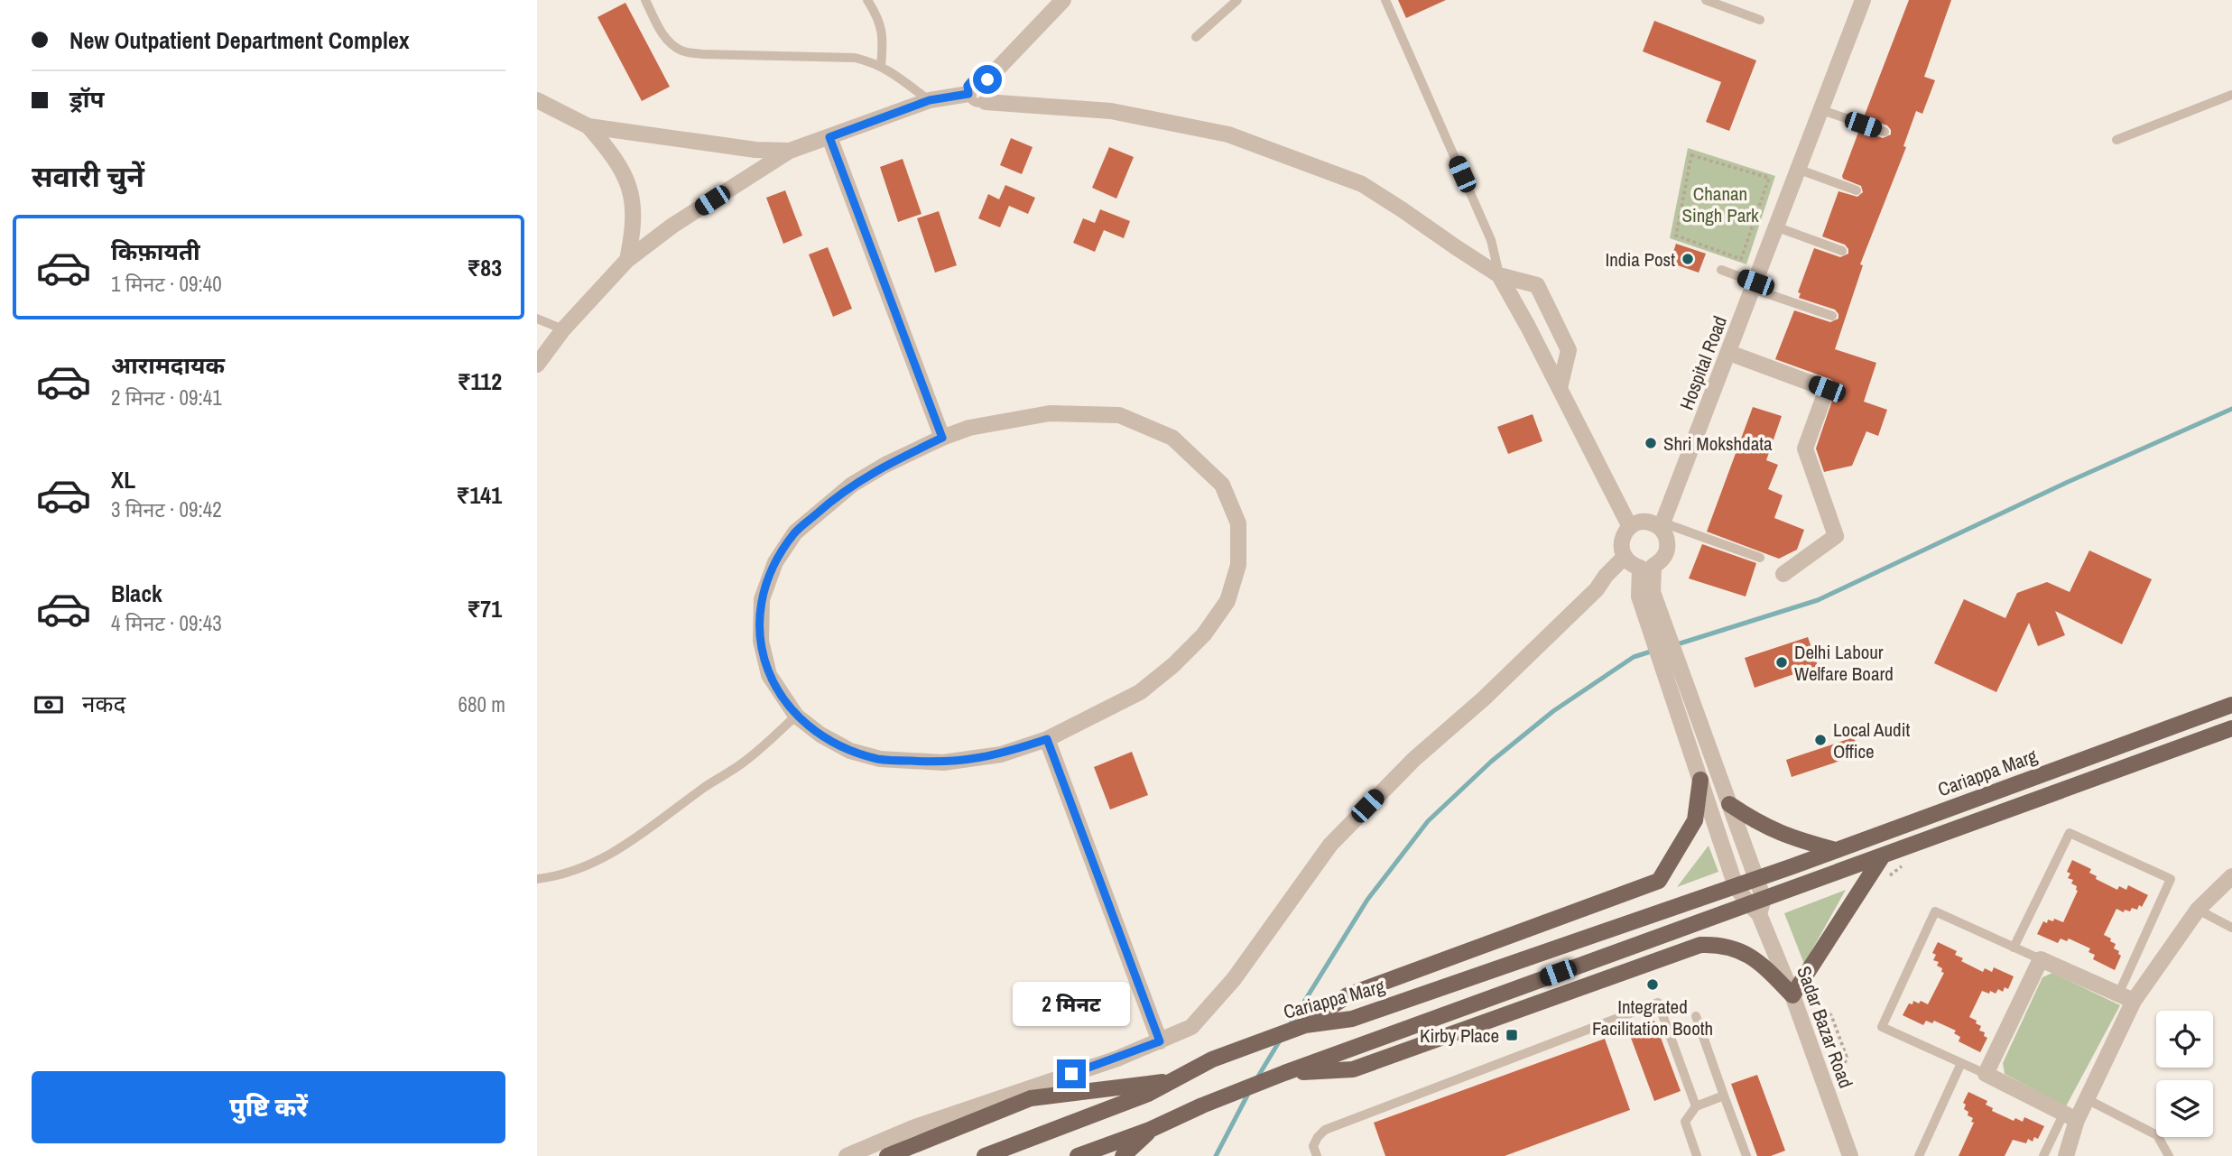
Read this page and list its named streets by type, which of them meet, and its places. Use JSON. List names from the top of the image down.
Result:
{
  "streets": {
    "main road": ["Cariappa Marg"],
    "street": ["Hospital Road", "Sadar Bazar Road"]
  },
  "parks": ["Chanan Singh Park"],
  "places": {
    "other": [
      "India Post",
      "Shri Mokshdata",
      "Delhi Labour Welfare Board",
      "Local Audit Office",
      "Integrated Facilitation Booth"
    ],
    "transit": ["Kirby Place"]
  },
  "page": {
    "banner": ["New Outpatient Department Complex", "ड्रॉप"],
    "heading": "सवारी चुनें",
    "list": [
      {
        "name": "किफ़ायती",
        "note": "1 मिनट · 09:40",
        "value": "₹83"
      },
      {
        "name": "आरामदायक",
        "note": "2 मिनट · 09:41",
        "value": "₹112"
      },
      {
        "name": "XL",
        "note": "3 मिनट · 09:42",
        "value": "₹141"
      },
      {
        "name": "Black",
        "note": "4 मिनट · 09:43",
        "value": "₹71"
      }
    ],
    "pay": ["नकद", "680 m"],
    "bubble": "2 मिनट",
    "buttons": "पुष्टि करें"
  }
}
